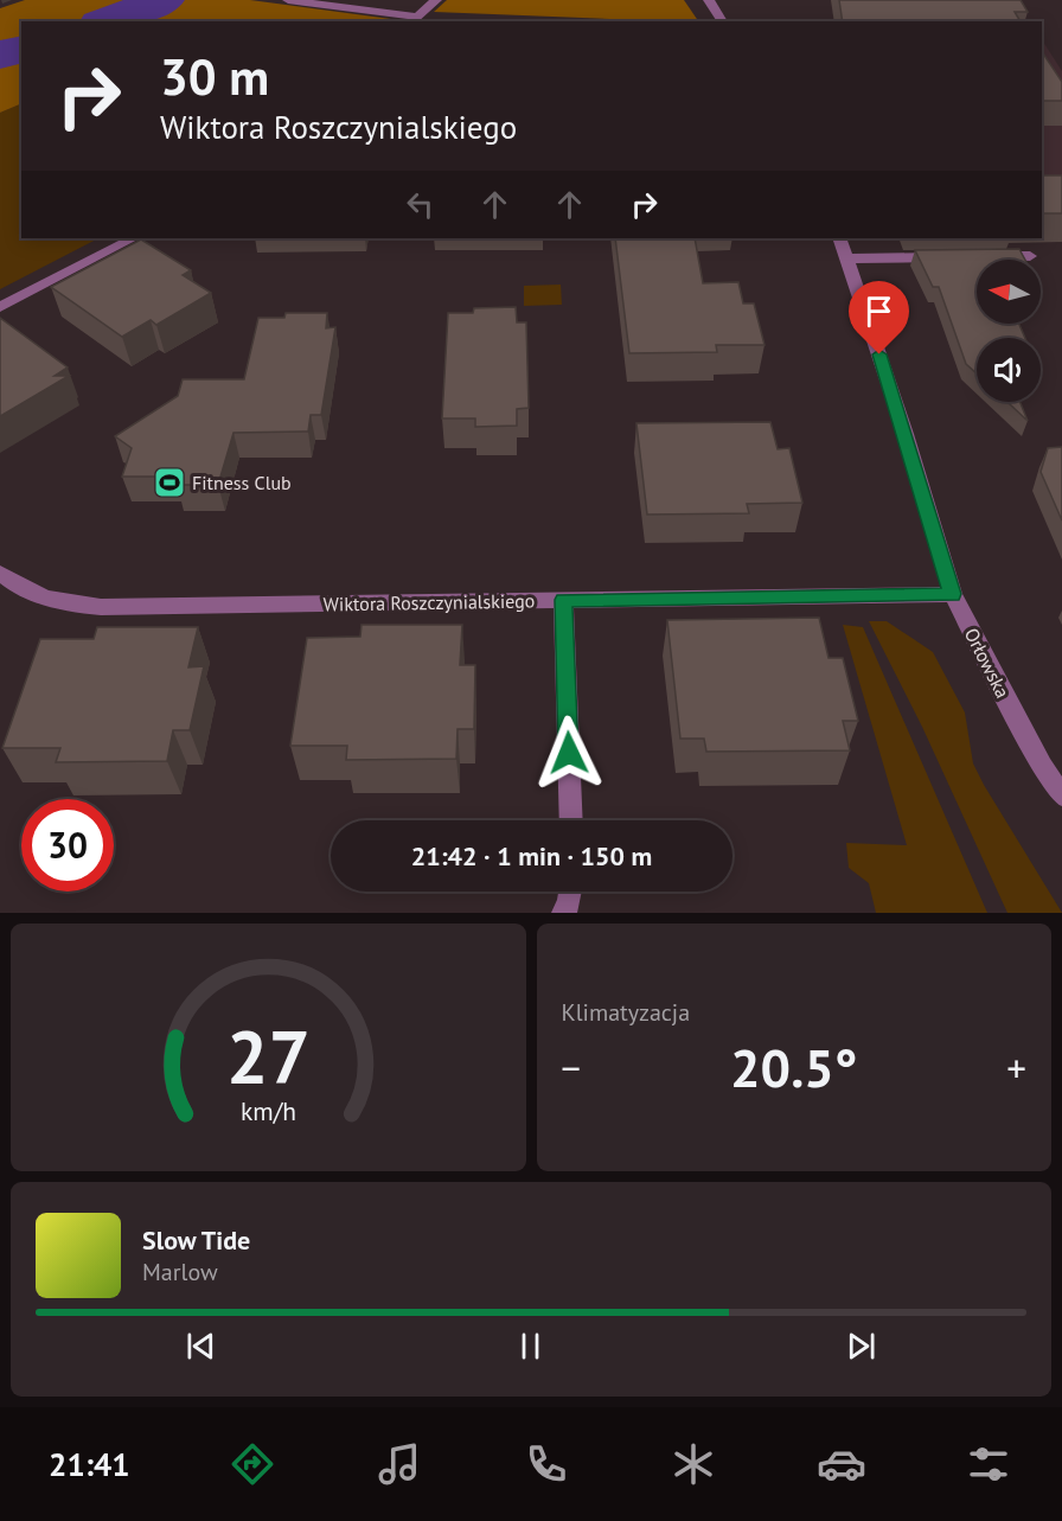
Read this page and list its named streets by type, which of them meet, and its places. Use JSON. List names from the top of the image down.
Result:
{
  "streets": {
    "street": ["Wiktora Roszczynialskiego", "Orłowska"]
  },
  "crossings": [
    ["Wiktora Roszczynialskiego", "Orłowska"]
  ],
  "places": {
    "sports": ["Fitness Club"]
  },
  "north": "left",
  "page": {
    "turn": ["30 m", "Wiktora Roszczynialskiego"],
    "limit": "30",
    "trip": "21:42 · 1 min · 150 m",
    "tile": "Klimatyzacja",
    "heat": ["−", "20.5°", "+"],
    "song": ["Slow Tide", "Marlow"],
    "tabs": "21:41",
    "gauge": ["27", "km/h"]
  }
}
